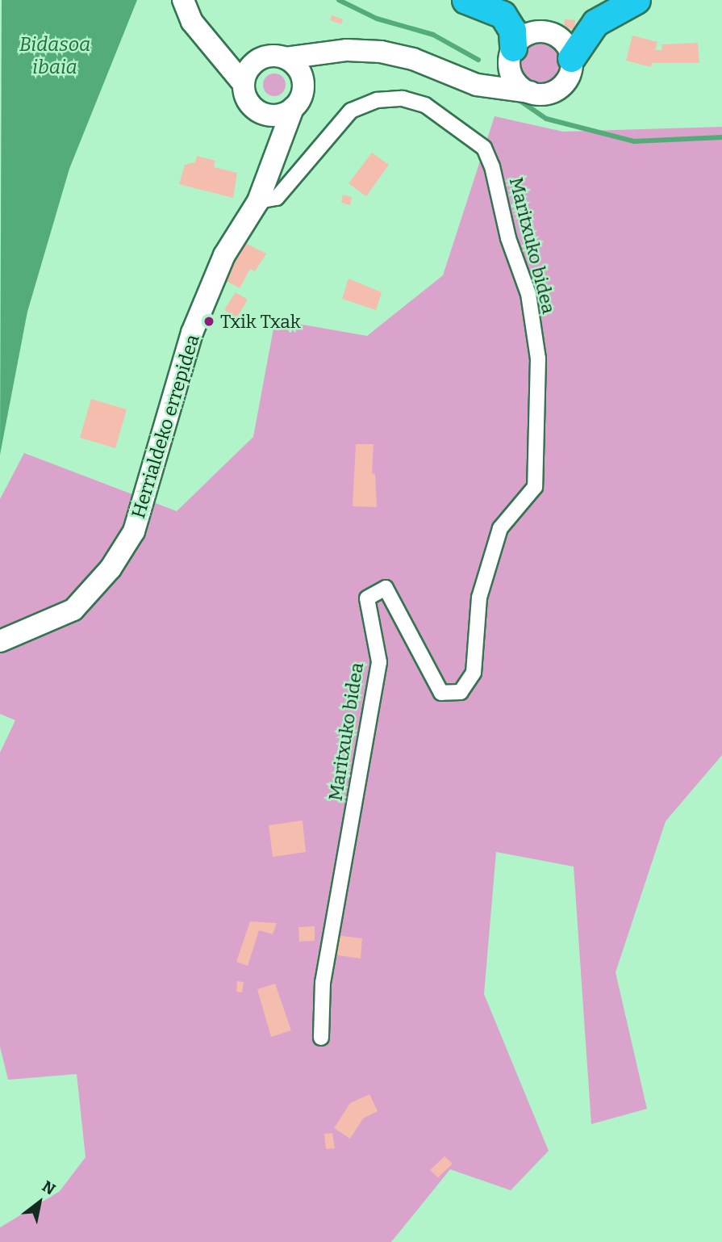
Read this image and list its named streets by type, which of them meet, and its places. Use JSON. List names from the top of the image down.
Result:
{
  "streets": {
    "street": ["Maritxuko bidea", "Herrialdeko errepidea"]
  },
  "crossings": [
    ["Maritxuko bidea", "Herrialdeko errepidea"]
  ],
  "water": ["Bidasoa ibaia"],
  "places": ["Txik Txak"],
  "north": "top right"
}
